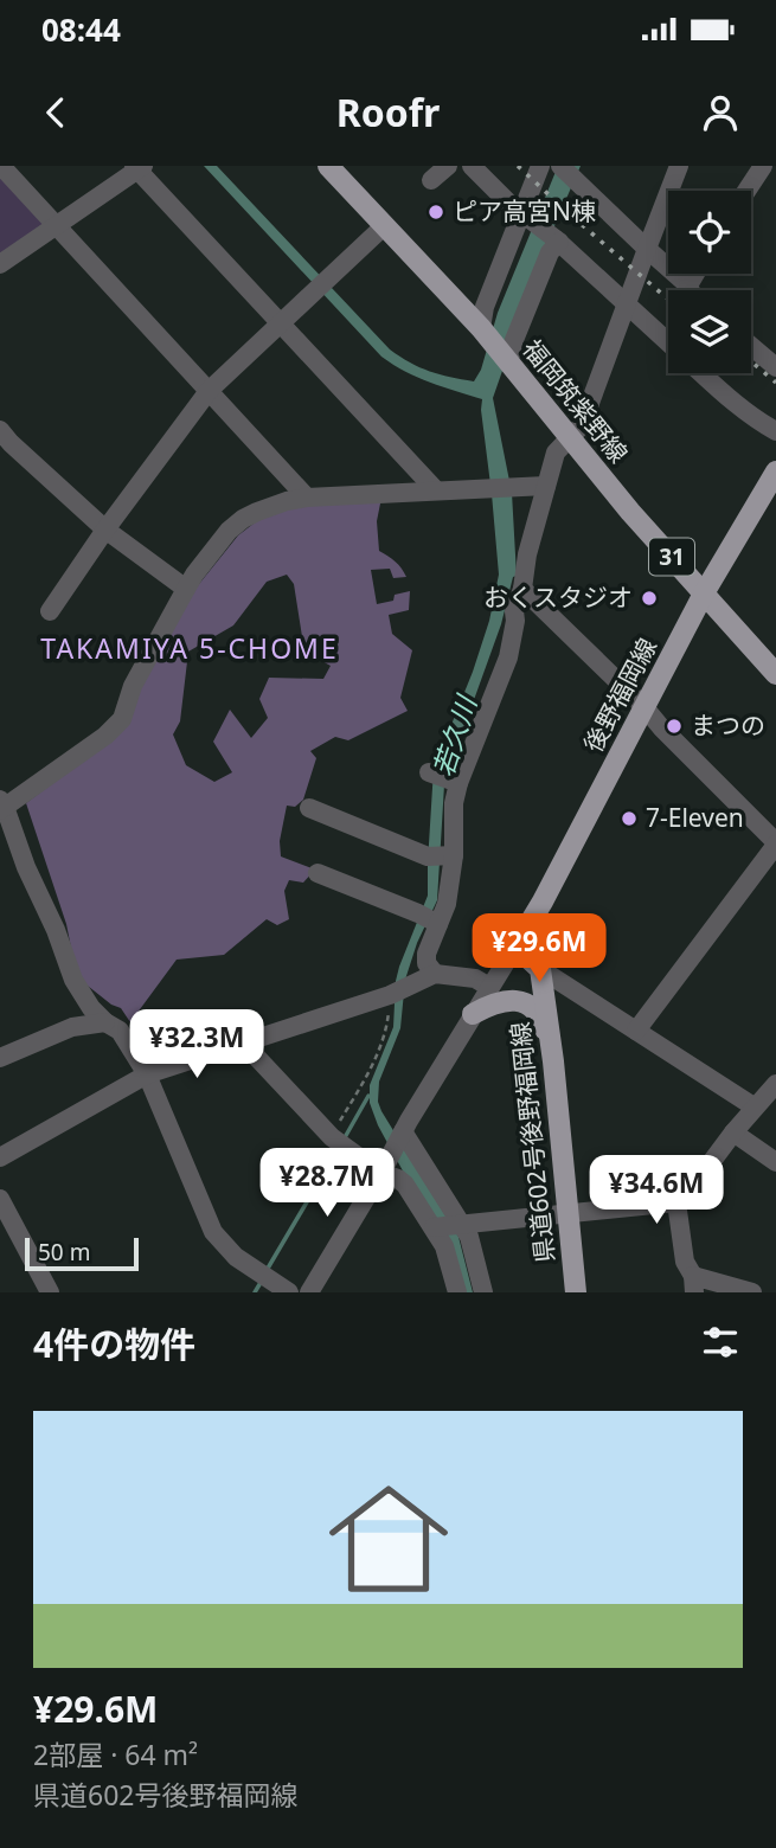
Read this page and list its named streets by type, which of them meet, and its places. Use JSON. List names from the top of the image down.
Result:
{
  "streets": {
    "main road": [
      "福岡筑紫野線",
      "31",
      "後野福岡線",
      "県道602号後野福岡線"
    ]
  },
  "crossings": [
    ["福岡筑紫野線", "後野福岡線"]
  ],
  "districts": ["TAKAMIYA 5-CHOME"],
  "water": ["若久川"],
  "places": [
    "ピア高宮N棟",
    "おくスタジオ",
    "まつの",
    "7-Eleven"
  ],
  "scale_bar": "50 m",
  "page": {
    "status": "08:44",
    "header": "Roofr",
    "price": [
      "¥29.6M",
      "¥32.3M",
      "¥28.7M",
      "¥34.6M"
    ],
    "scale": "50 m",
    "heading": "4件の物件",
    "list": [
      {
        "name": "¥29.6M",
        "note": "2部屋 · 64 m² · 県道602号後野福岡線"
      }
    ]
  }
}
